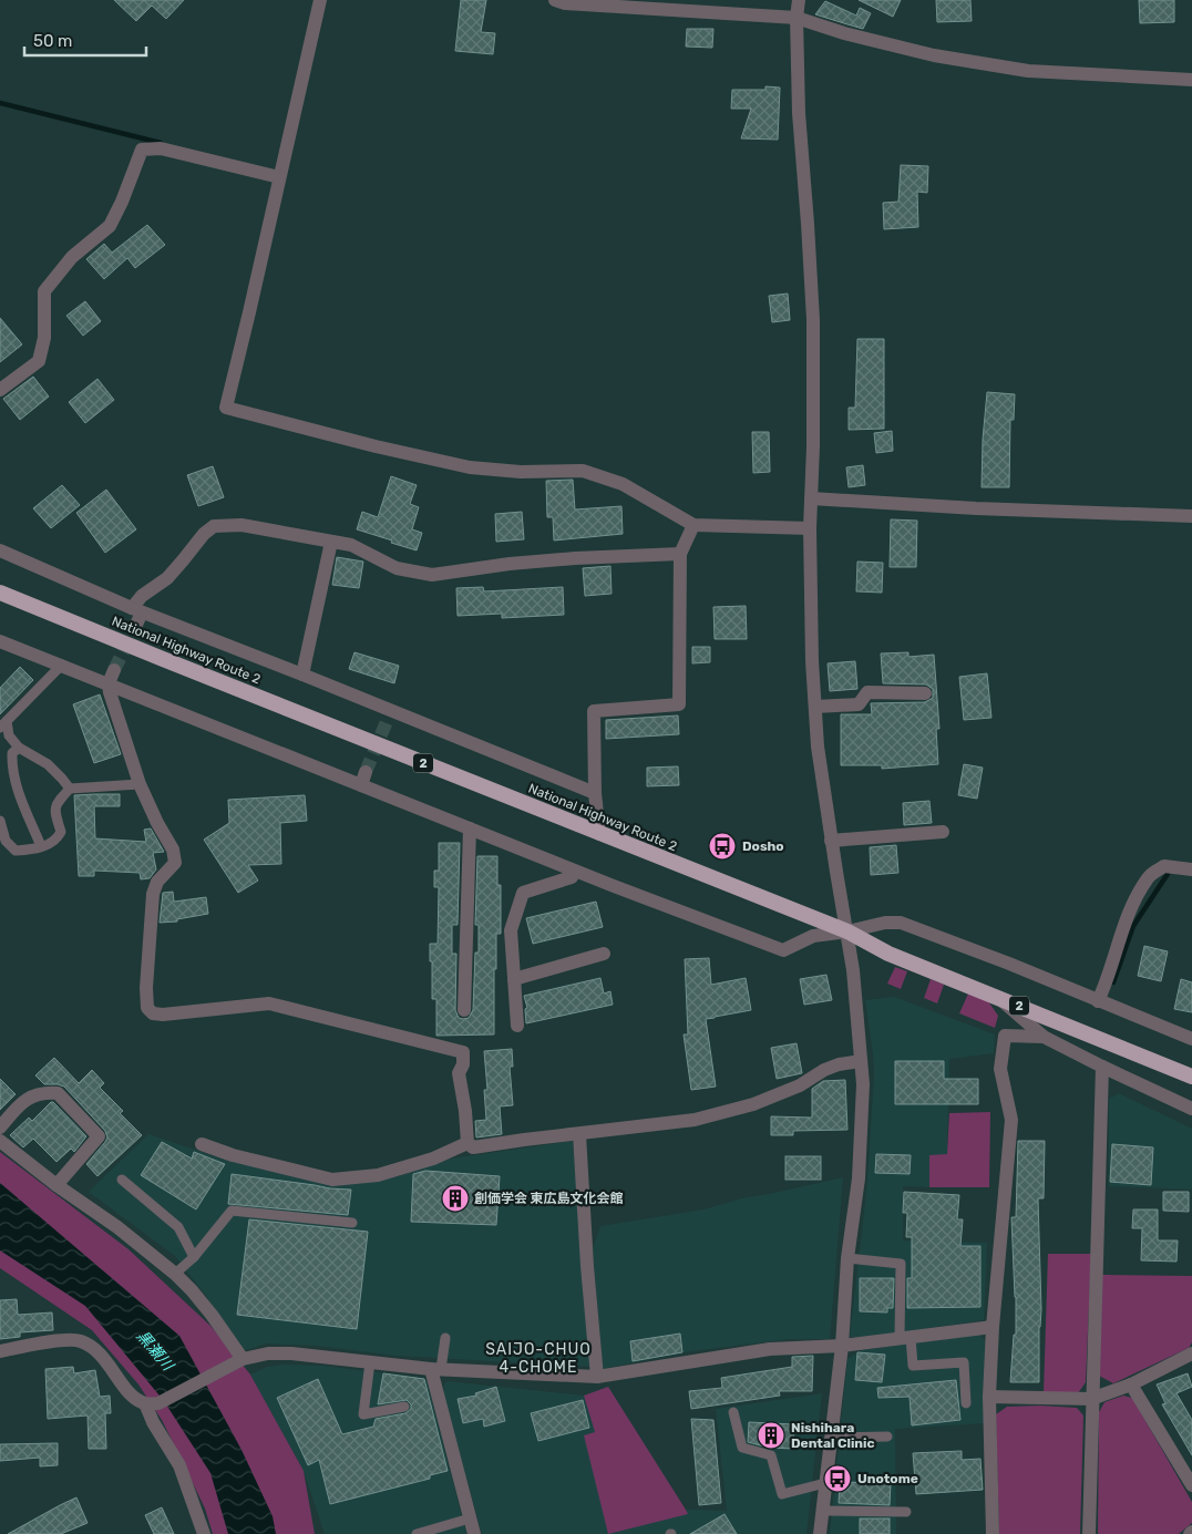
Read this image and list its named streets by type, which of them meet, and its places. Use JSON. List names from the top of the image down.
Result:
{
  "streets": {
    "highway": ["National Highway Route 2", "2"]
  },
  "districts": ["SAIJO-CHUO 4-CHOME"],
  "water": ["黒瀬川"],
  "places": {
    "bus stop": ["Dosho", "Unotome"],
    "building": ["創価学会 東広島文化会館", "Nishihara Dental Clinic"]
  },
  "scale_bar": "50 m"
}
